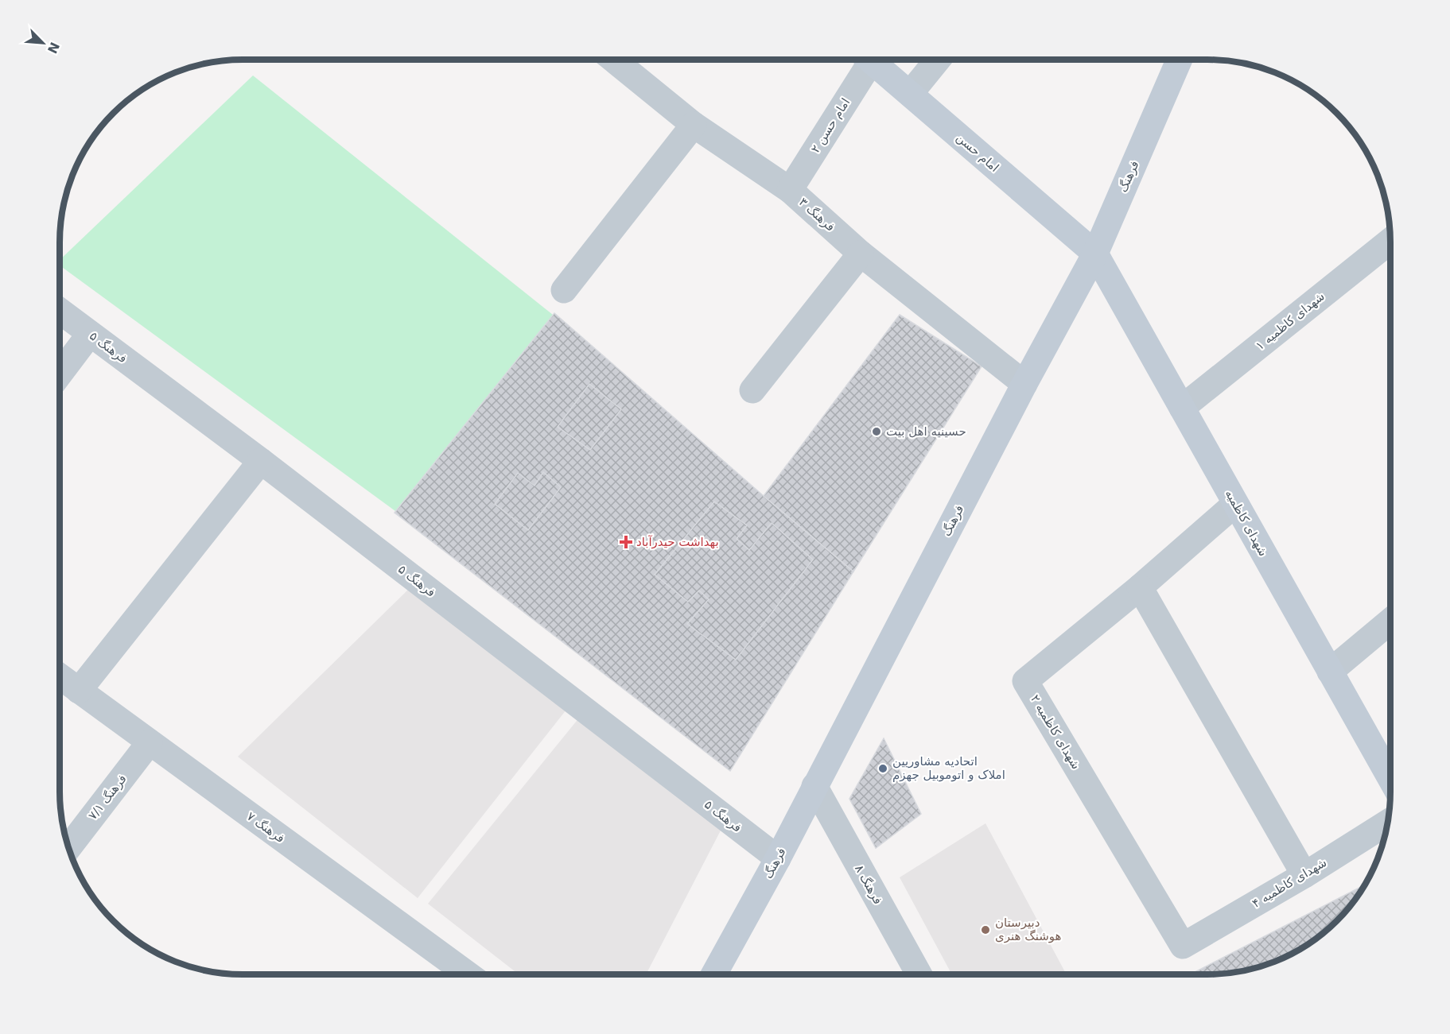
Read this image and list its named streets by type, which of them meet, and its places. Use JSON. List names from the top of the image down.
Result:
{
  "streets": {
    "main road": ["امام حسن", "فرهنگ", "شهدای کاظمیه"],
    "street": [
      "امام حسن ۲",
      "فرهنگ ۳",
      "شهدای کاظمیه ۱",
      "فرهنگ ۵",
      "شهدای کاظمیه ۲",
      "فرهنگ ۷/۱",
      "فرهنگ ۷",
      "شهدای کاظمیه ۴",
      "فرهنگ ۸"
    ]
  },
  "crossings": [
    ["امام حسن ۲", "فرهنگ ۳"],
    ["امام حسن", "فرهنگ"],
    ["امام حسن", "شهدای کاظمیه"],
    ["فرهنگ", "فرهنگ ۳"],
    ["فرهنگ", "فرهنگ ۵"],
    ["فرهنگ", "شهدای کاظمیه"],
    ["فرهنگ", "فرهنگ ۸"],
    ["شهدای کاظمیه ۱", "شهدای کاظمیه"],
    ["شهدای کاظمیه", "شهدای کاظمیه ۲"],
    ["شهدای کاظمیه ۲", "شهدای کاظمیه ۴"],
    ["فرهنگ ۷/۱", "فرهنگ ۷"]
  ],
  "places": {
    "other": ["حسینیه اهل بیت", "اتحادیه مشاوریین املاک و اتوموبیل جهزم", "دبیرستان هوشنگ هنری"],
    "health": ["بهداشت حیدرآباد"]
  },
  "north": "bottom right"
}
